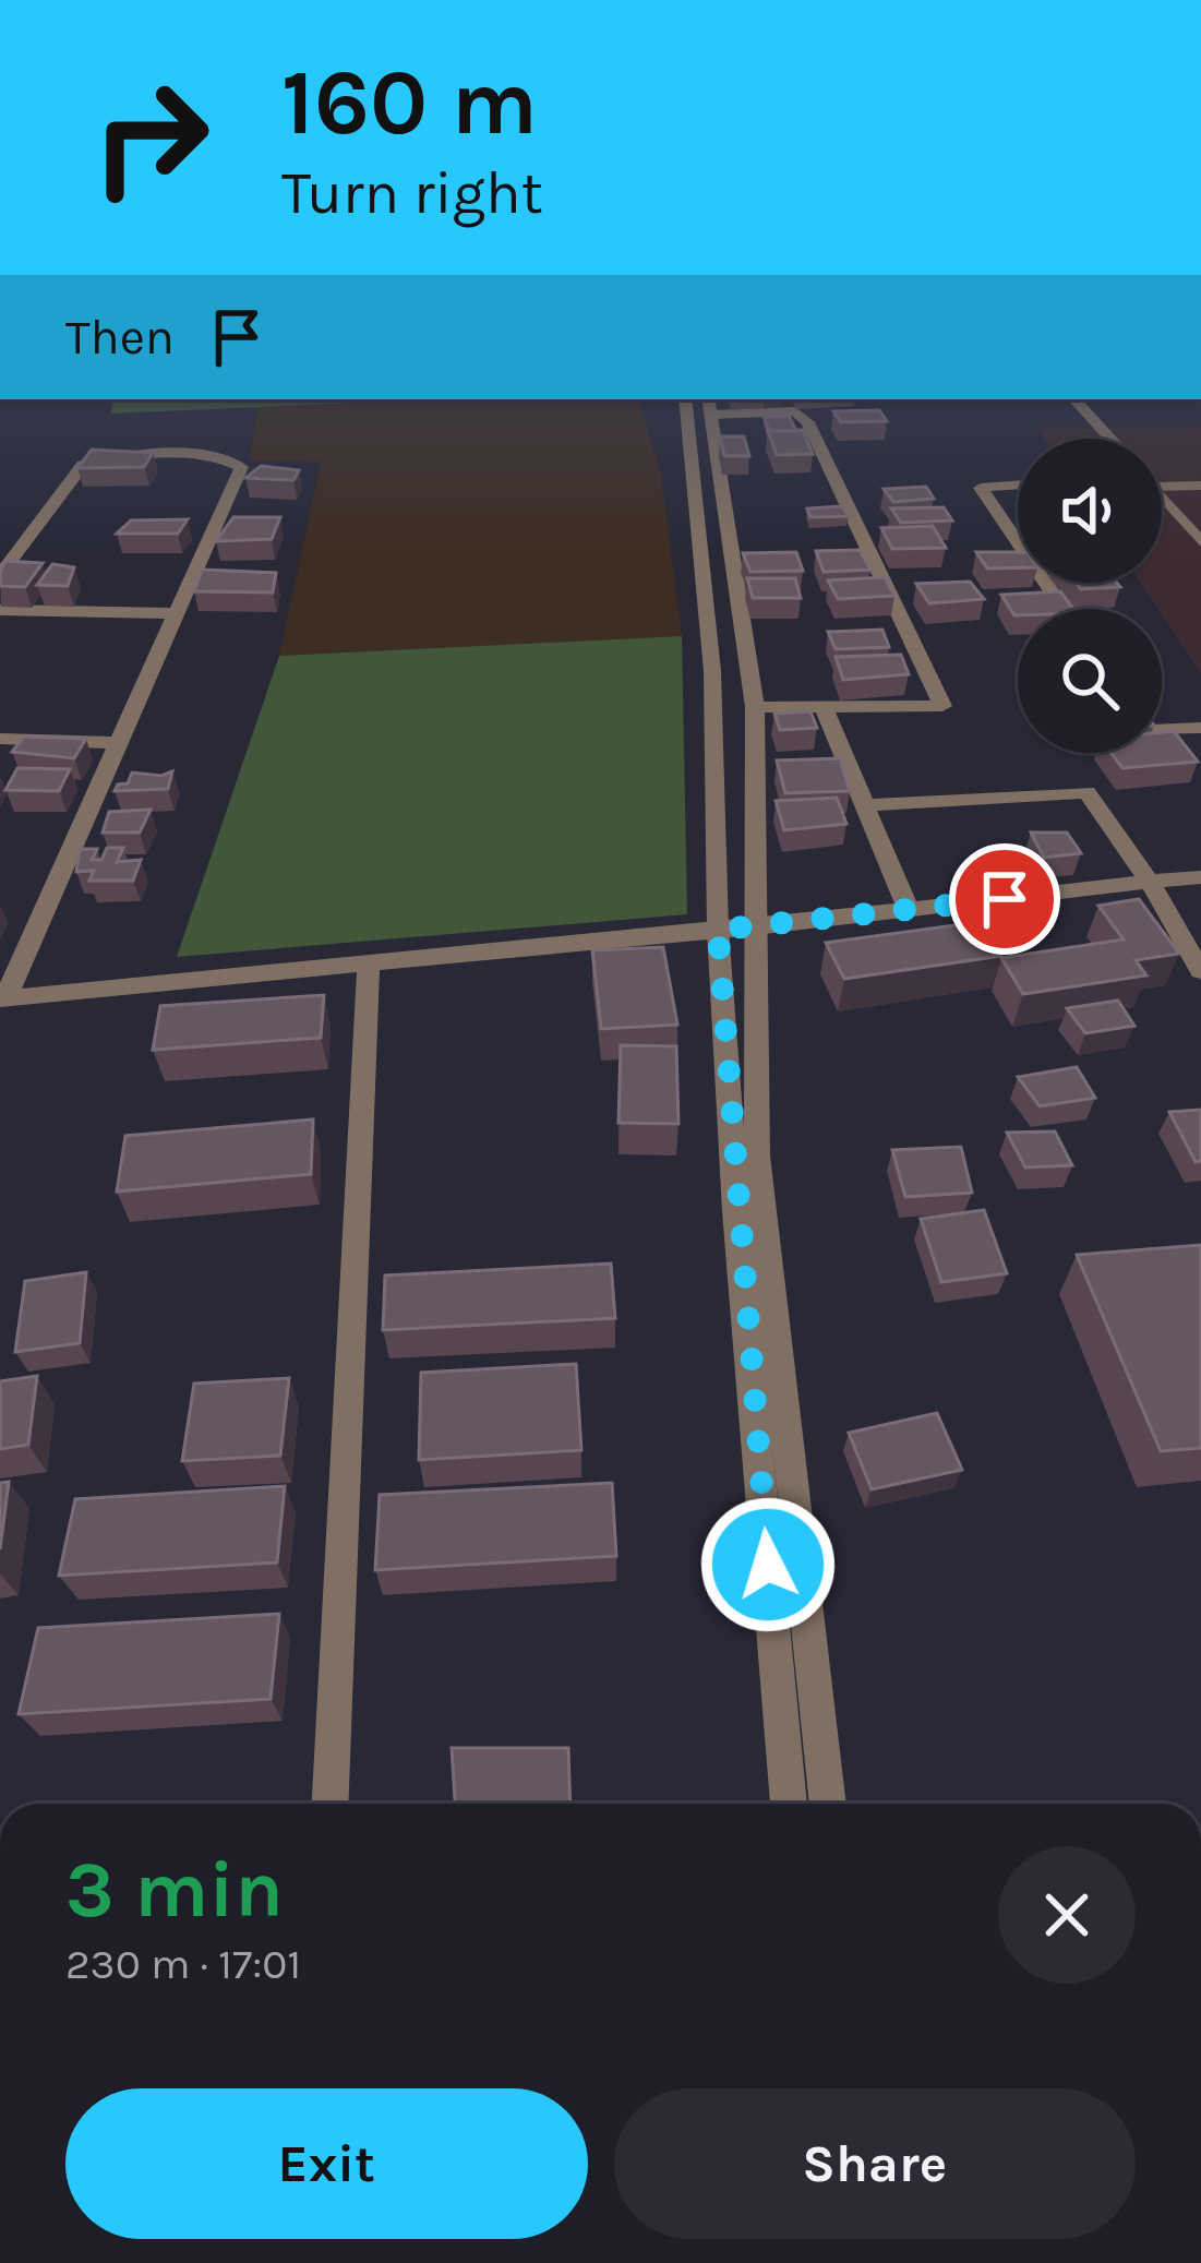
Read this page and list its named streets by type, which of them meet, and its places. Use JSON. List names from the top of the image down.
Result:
{
  "page": {
    "turn": ["160 m", "Turn right"],
    "then": "Then",
    "heading": ["3 min", "230 m · 17:01"],
    "buttons": ["Exit", "Share"]
  }
}
